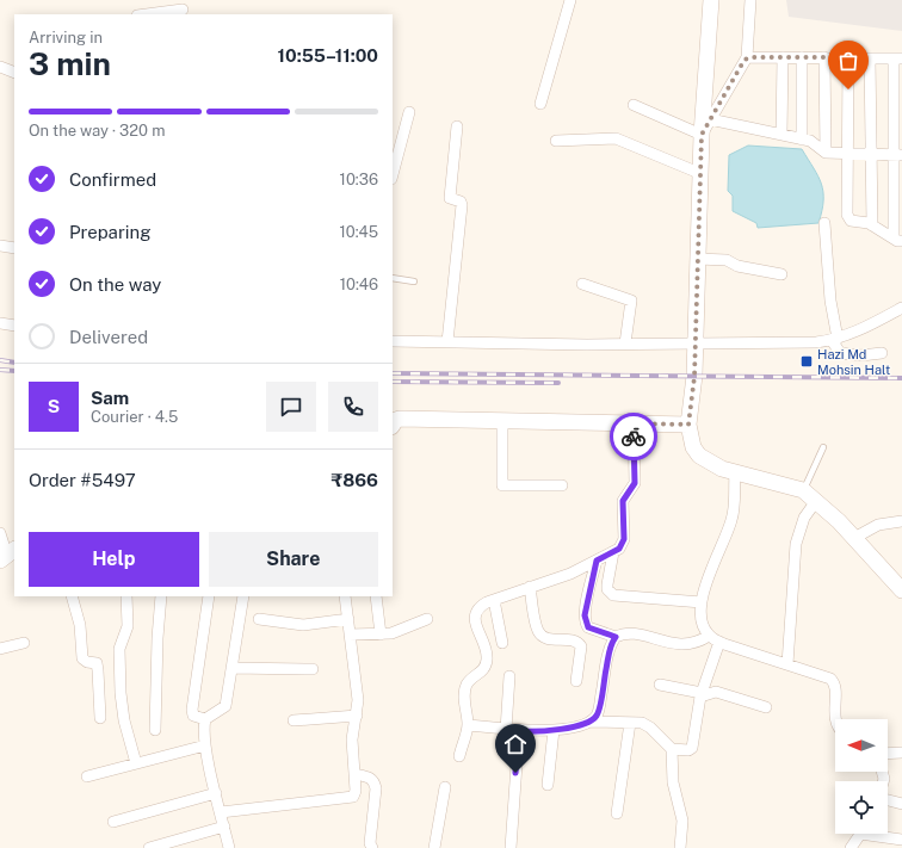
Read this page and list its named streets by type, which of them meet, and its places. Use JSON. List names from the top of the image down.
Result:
{
  "places": {
    "transit": ["Hazi Md Mohsin Halt"]
  },
  "north": "left",
  "page": {
    "heading": ["3 min", "Arriving in", "10:55–11:00"],
    "panel": [
      "Sam",
      "Courier · 4.5",
      "Order #5497",
      "₹866"
    ],
    "bar": "On the way · 320 m",
    "list": [
      ["Confirmed", "10:36"],
      ["Preparing", "10:45"],
      ["On the way", "10:46"],
      "Delivered"
    ],
    "round": "S",
    "buttons": ["Help", "Share"]
  }
}
